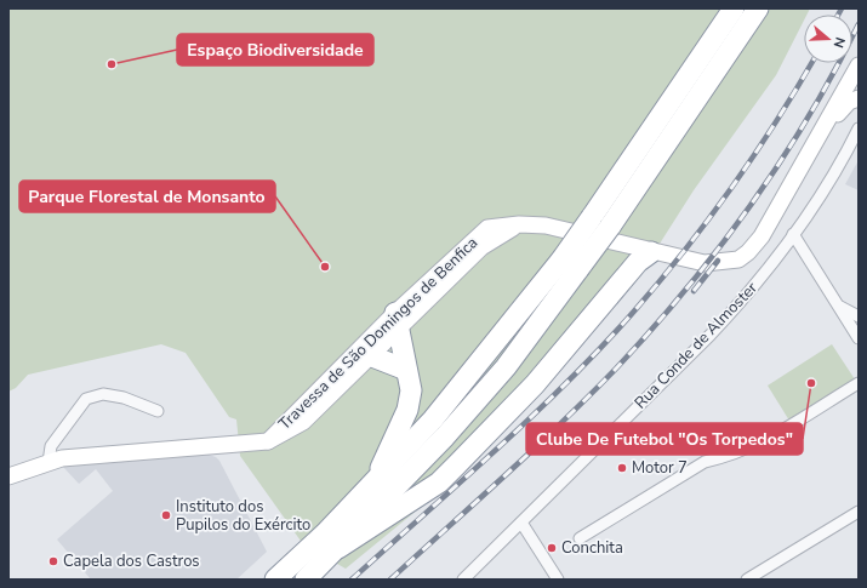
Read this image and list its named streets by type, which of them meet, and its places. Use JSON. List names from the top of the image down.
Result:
{
  "streets": {
    "street": ["Travessa de São Domingos de Benfica", "Rua Conde de Almoster"]
  },
  "places": [
    "Espaço Biodiversidade",
    "Parque Florestal de Monsanto",
    "Clube De Futebol \"Os Torpedos\"",
    "Motor 7",
    "Instituto dos Pupilos do Exército",
    "Conchita",
    "Capela dos Castros"
  ],
  "north": "right"
}
